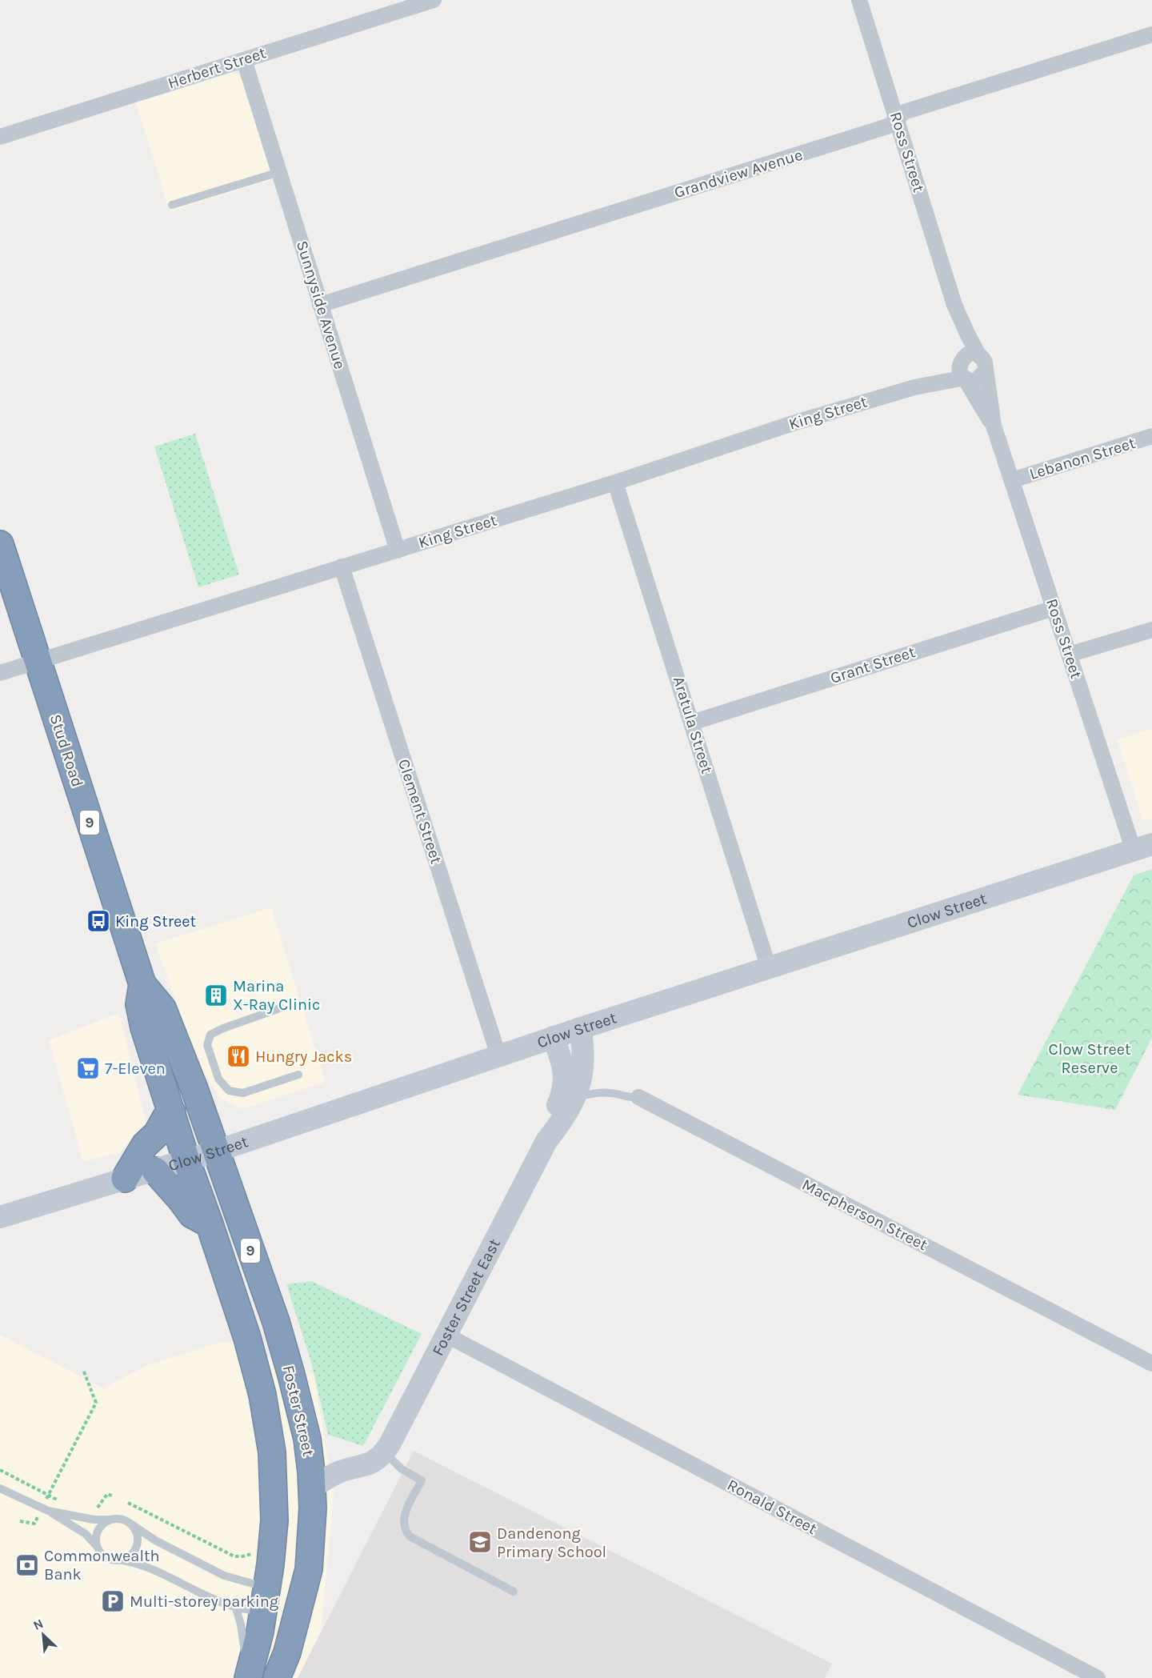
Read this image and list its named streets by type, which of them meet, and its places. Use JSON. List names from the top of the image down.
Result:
{
  "streets": {
    "highway": ["Stud Road", "9", "Foster Street"],
    "main road": ["Clow Street", "Foster Street East"],
    "street": [
      "Herbert Street",
      "Ross Street",
      "Grandview Avenue",
      "Sunnyside Avenue",
      "King Street",
      "Lebanon Street",
      "Grant Street",
      "Aratula Street",
      "Clement Street",
      "Macpherson Street",
      "Ronald Street"
    ]
  },
  "crossings": [
    ["Herbert Street", "Sunnyside Avenue"],
    ["Ross Street", "Grandview Avenue"],
    ["Ross Street", "King Street"],
    ["Ross Street", "Lebanon Street"],
    ["Ross Street", "Grant Street"],
    ["Ross Street", "Clow Street"],
    ["Grandview Avenue", "Sunnyside Avenue"],
    ["Sunnyside Avenue", "King Street"],
    ["King Street", "Aratula Street"],
    ["King Street", "Stud Road"],
    ["King Street", "Clement Street"],
    ["Grant Street", "Aratula Street"],
    ["Aratula Street", "Clow Street"],
    ["Stud Road", "Clow Street"],
    ["Stud Road", "Foster Street"],
    ["Clement Street", "Clow Street"],
    ["Clow Street", "Foster Street East"],
    ["Clow Street", "Foster Street"],
    ["Macpherson Street", "Foster Street East"],
    ["Foster Street East", "Ronald Street"]
  ],
  "parks": ["Clow Street Reserve"],
  "places": {
    "bus stop": ["King Street"],
    "building": ["Marina X-Ray Clinic"],
    "restaurant": ["Hungry Jacks"],
    "supermarket": ["7-Eleven"],
    "school or university": ["Dandenong Primary School"],
    "bank": ["Commonwealth Bank"],
    "parking": ["Multi-storey parking"]
  },
  "north": "top left"
}
